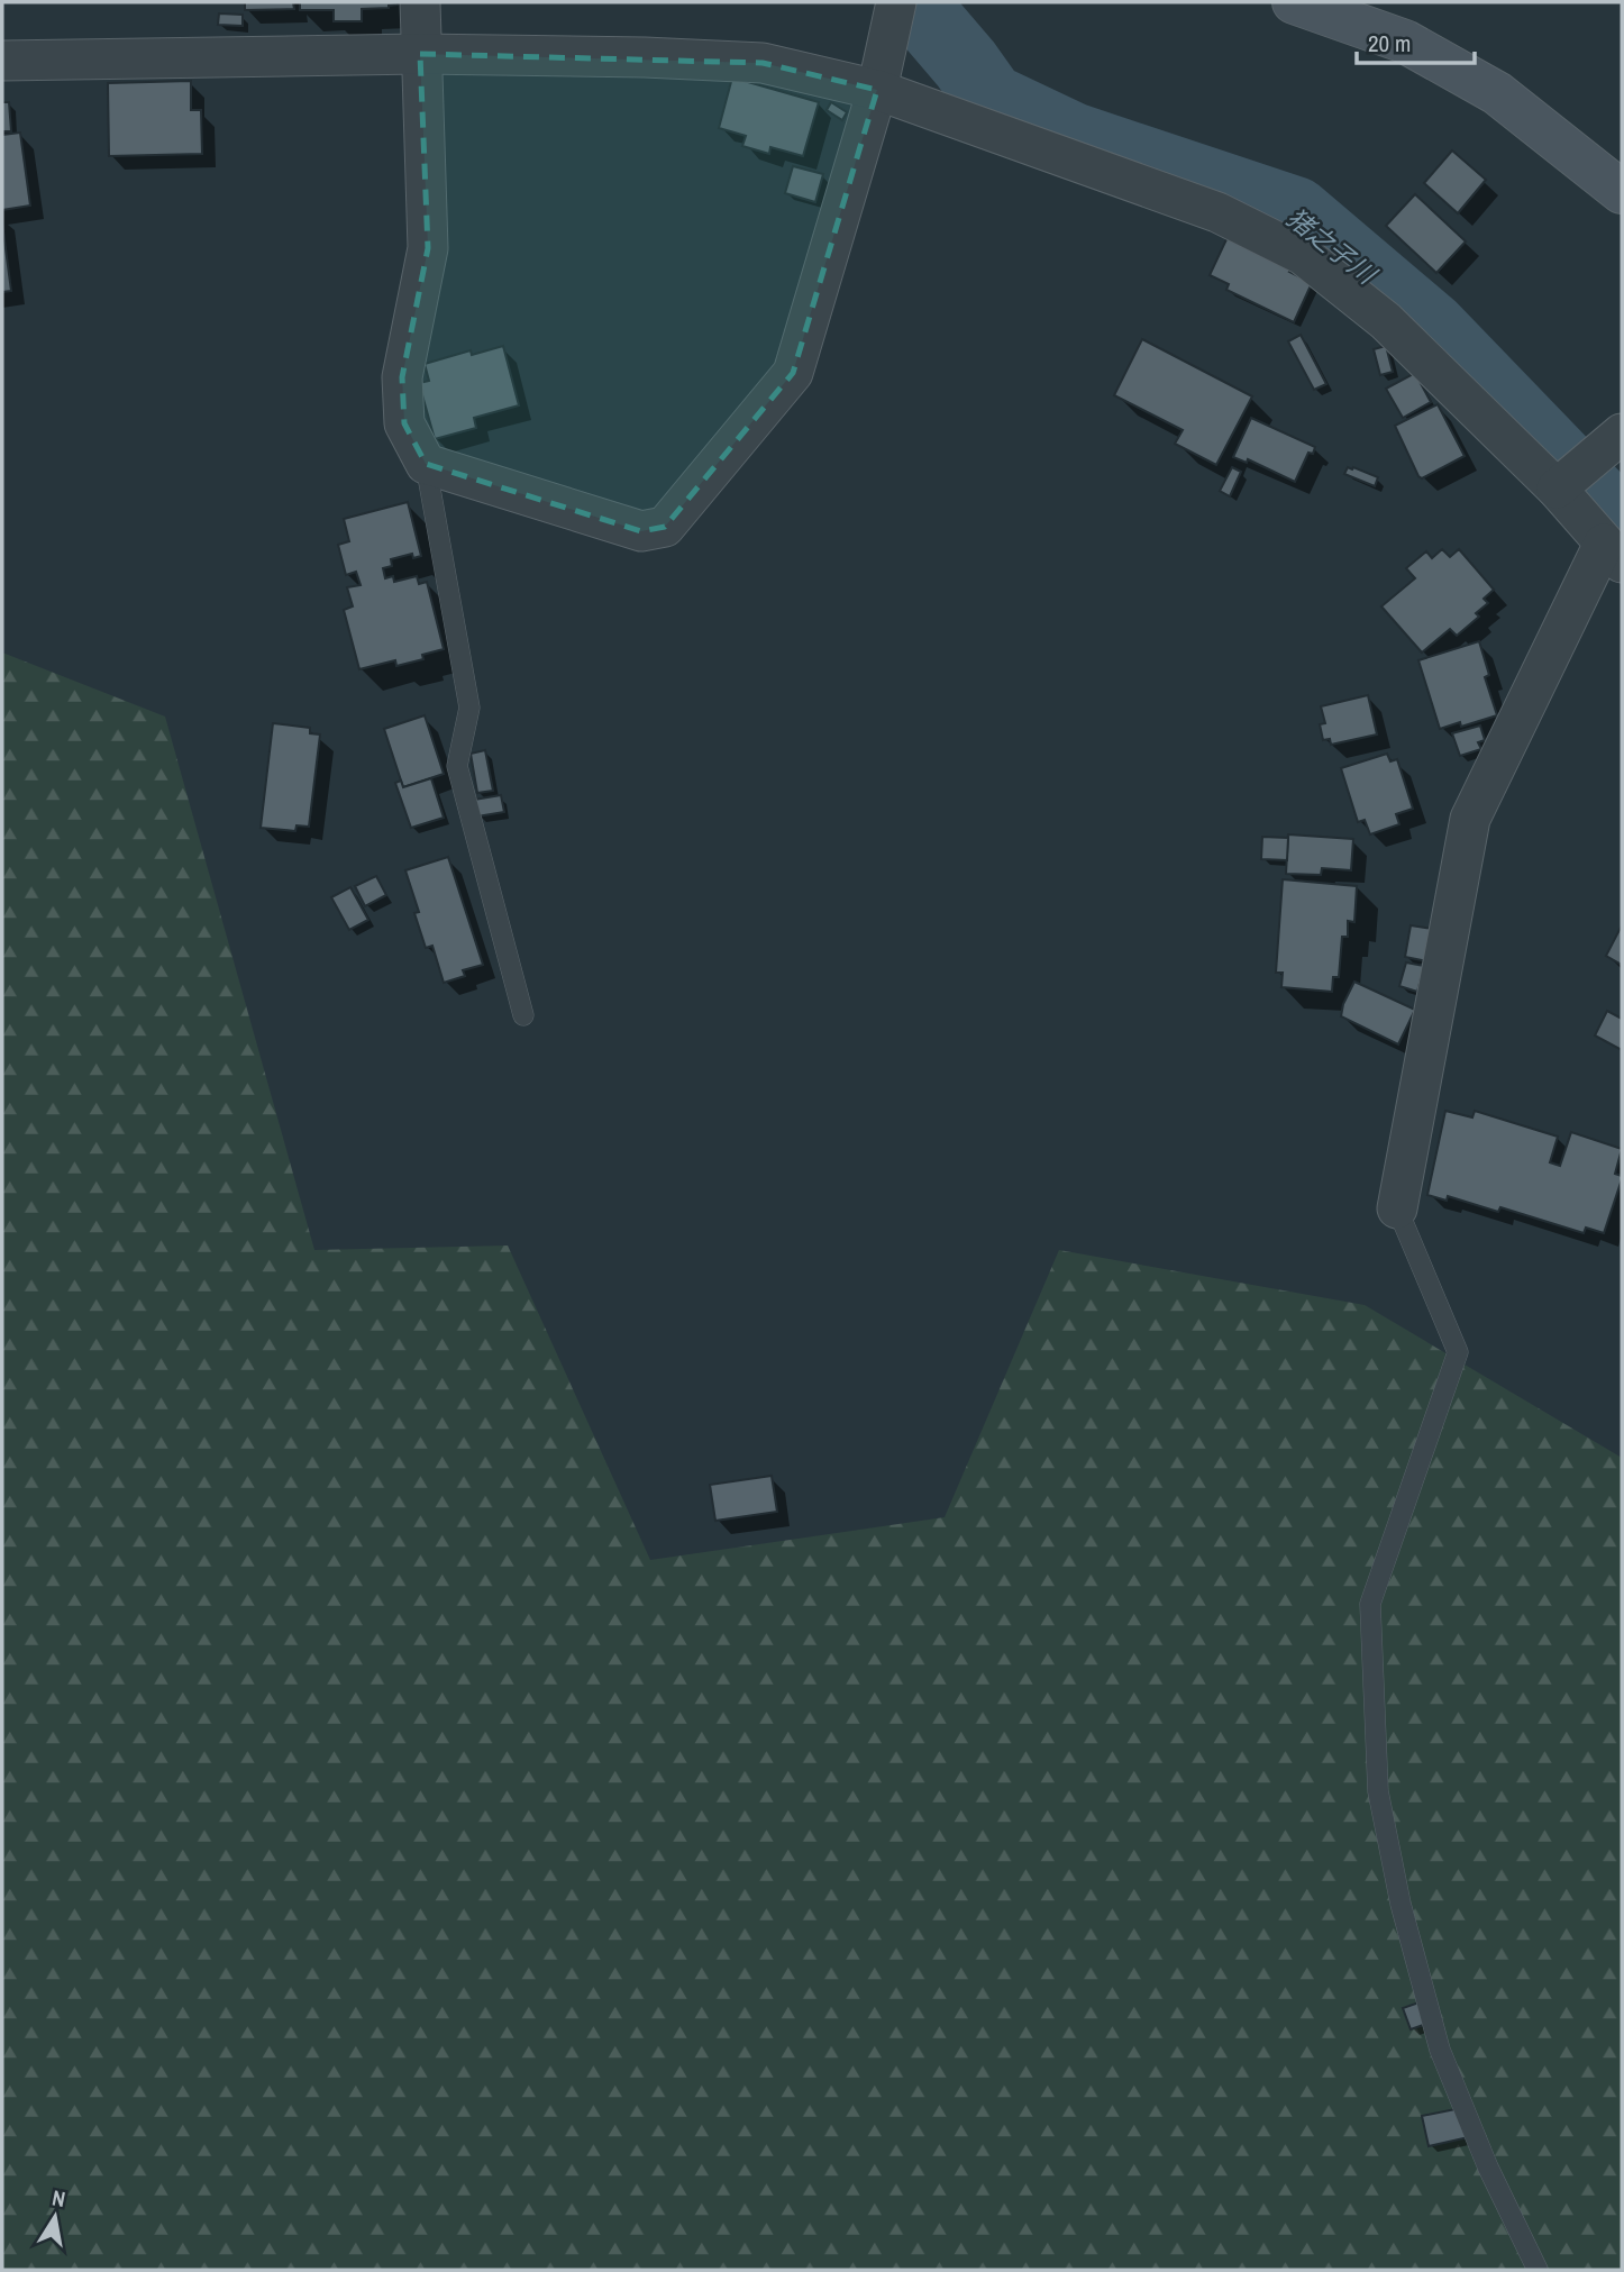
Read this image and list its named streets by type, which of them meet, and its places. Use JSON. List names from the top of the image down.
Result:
{
  "water": ["猪之子川"],
  "scale_bar": "20 m",
  "north": "top"
}
